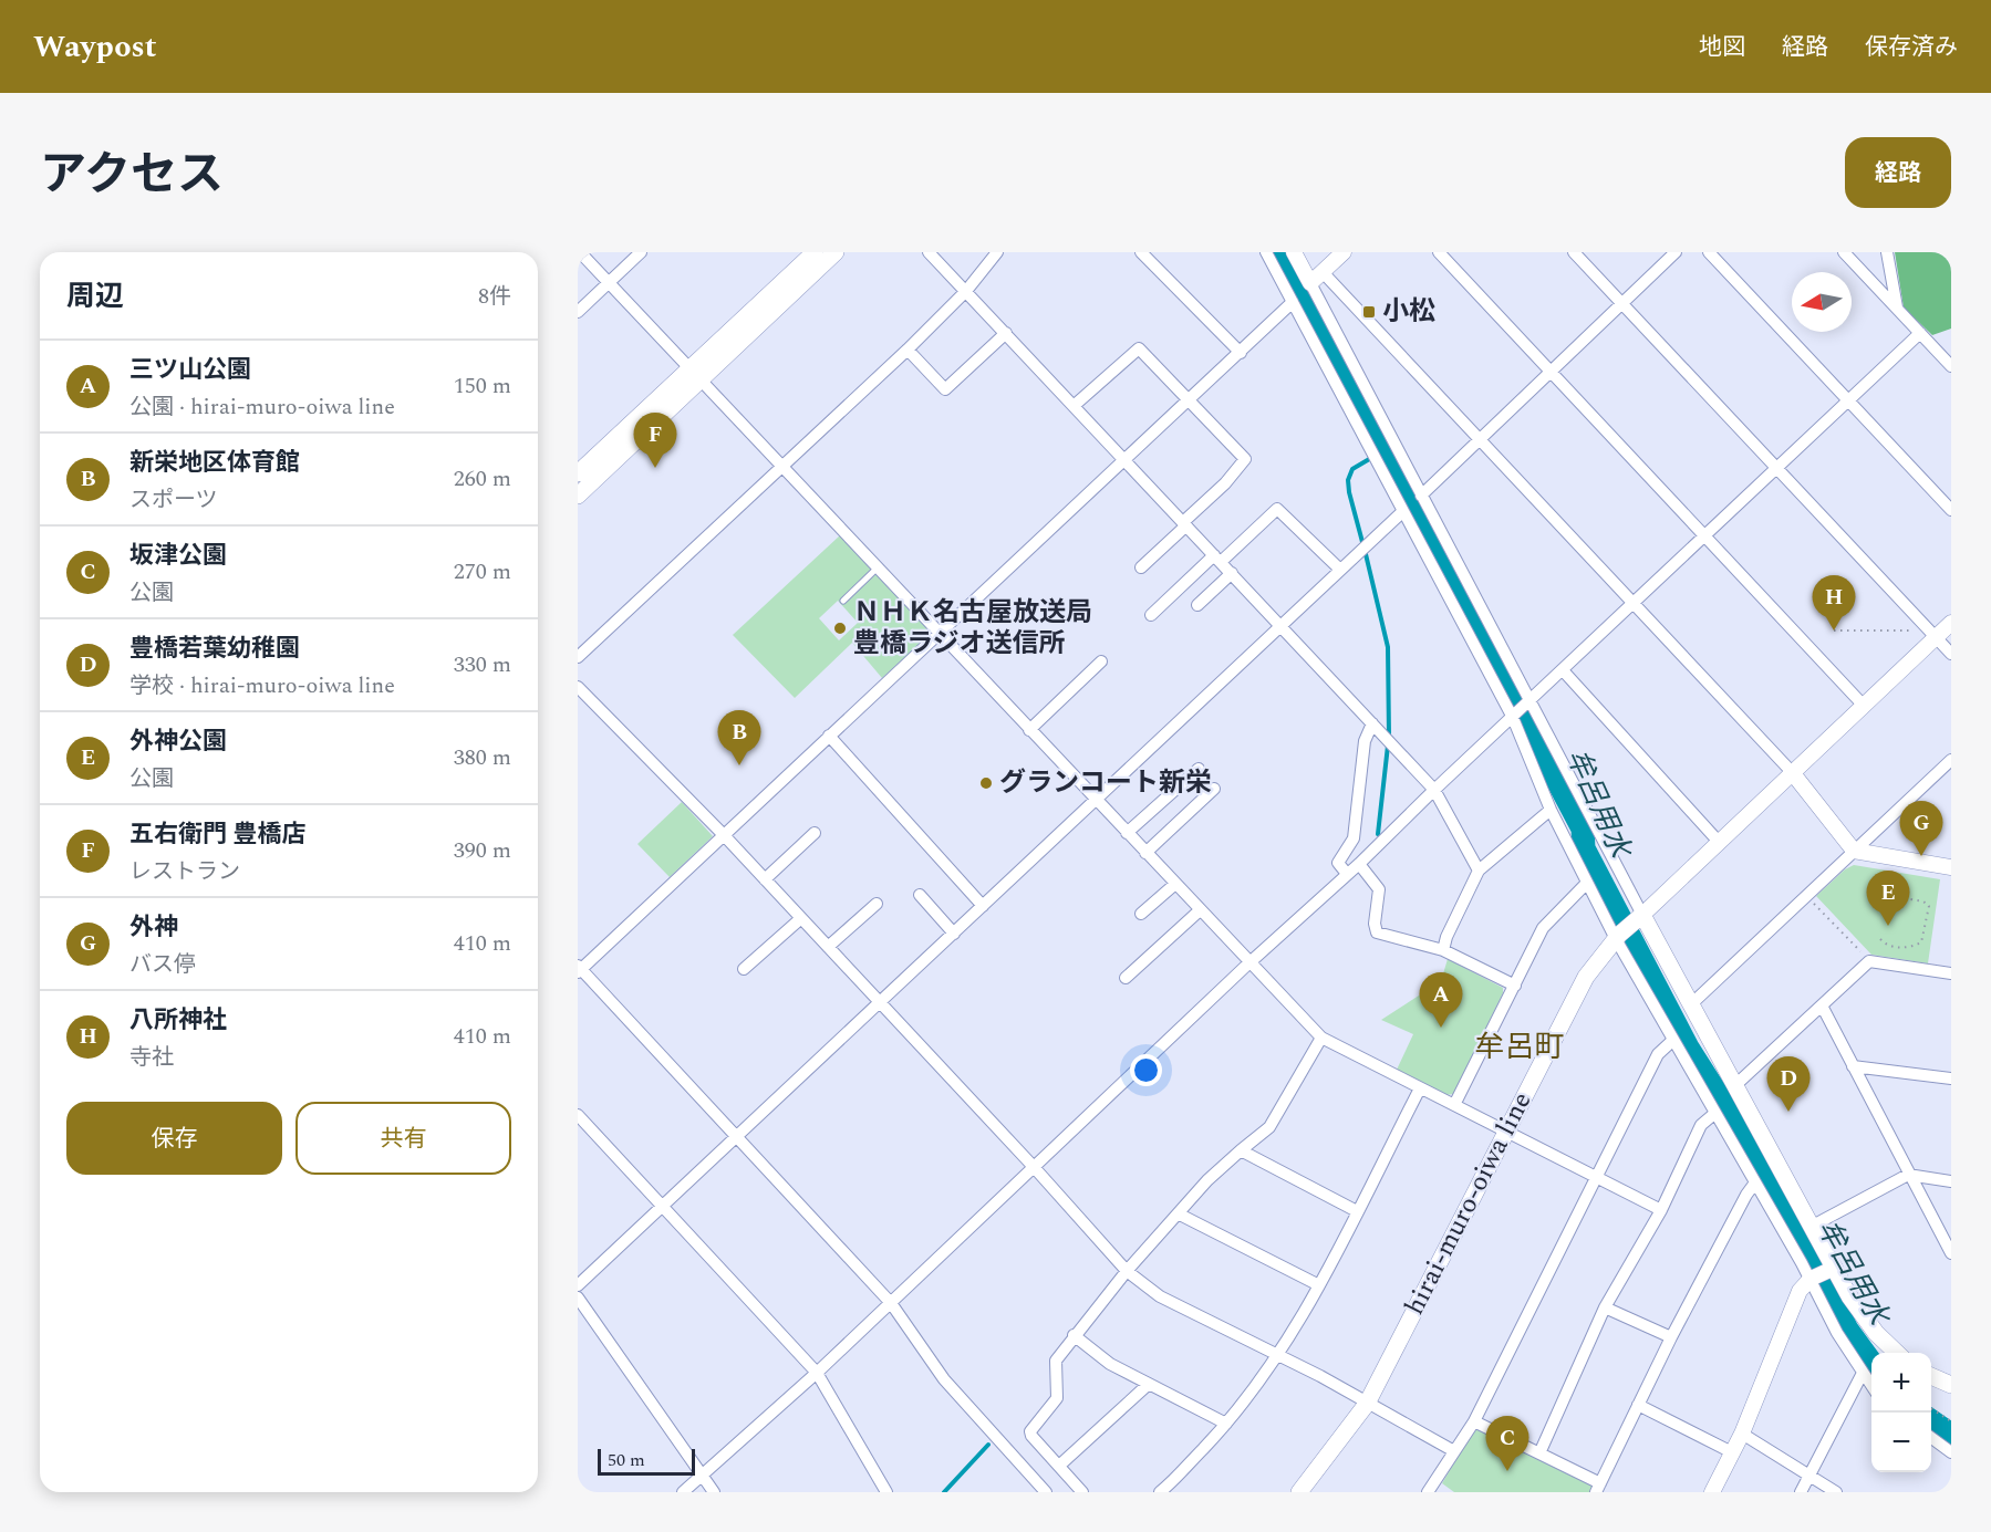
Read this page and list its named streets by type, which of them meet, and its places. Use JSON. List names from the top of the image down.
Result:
{
  "streets": {
    "main road": ["hirai-muro-oiwa line"]
  },
  "districts": ["牟呂町"],
  "water": ["牟呂用水"],
  "places": {
    "transit": ["小松"],
    "other": ["ＮＨＫ名古屋放送局 豊橋ラジオ送信所", "グランコート新栄"]
  },
  "scale_bar": "50 m",
  "north": "left",
  "page": {
    "header": "Waypost",
    "nav": ["地図", "経路", "保存済み"],
    "title": "アクセス",
    "buttons": [
      "経路",
      ["保存", "共有"]
    ],
    "heading": ["周辺", "8件"],
    "list": [
      {
        "mark": "A",
        "name": "三ツ山公園",
        "note": "公園 · hirai-muro-oiwa line",
        "value": "150 m"
      },
      {
        "mark": "B",
        "name": "新栄地区体育館",
        "note": "スポーツ",
        "value": "260 m"
      },
      {
        "mark": "C",
        "name": "坂津公園",
        "note": "公園",
        "value": "270 m"
      },
      {
        "mark": "D",
        "name": "豊橋若葉幼稚園",
        "note": "学校 · hirai-muro-oiwa line",
        "value": "330 m"
      },
      {
        "mark": "E",
        "name": "外神公園",
        "note": "公園",
        "value": "380 m"
      },
      {
        "mark": "F",
        "name": "五右衛門 豊橋店",
        "note": "レストラン",
        "value": "390 m"
      },
      {
        "mark": "G",
        "name": "外神",
        "note": "バス停",
        "value": "410 m"
      },
      {
        "mark": "H",
        "name": "八所神社",
        "note": "寺社",
        "value": "410 m"
      }
    ],
    "pins": [
      "F",
      "H",
      "B",
      "G",
      "E",
      "A",
      "D",
      "C"
    ],
    "map_buttons": ["+", "−"],
    "scale": "50 m"
  }
}
